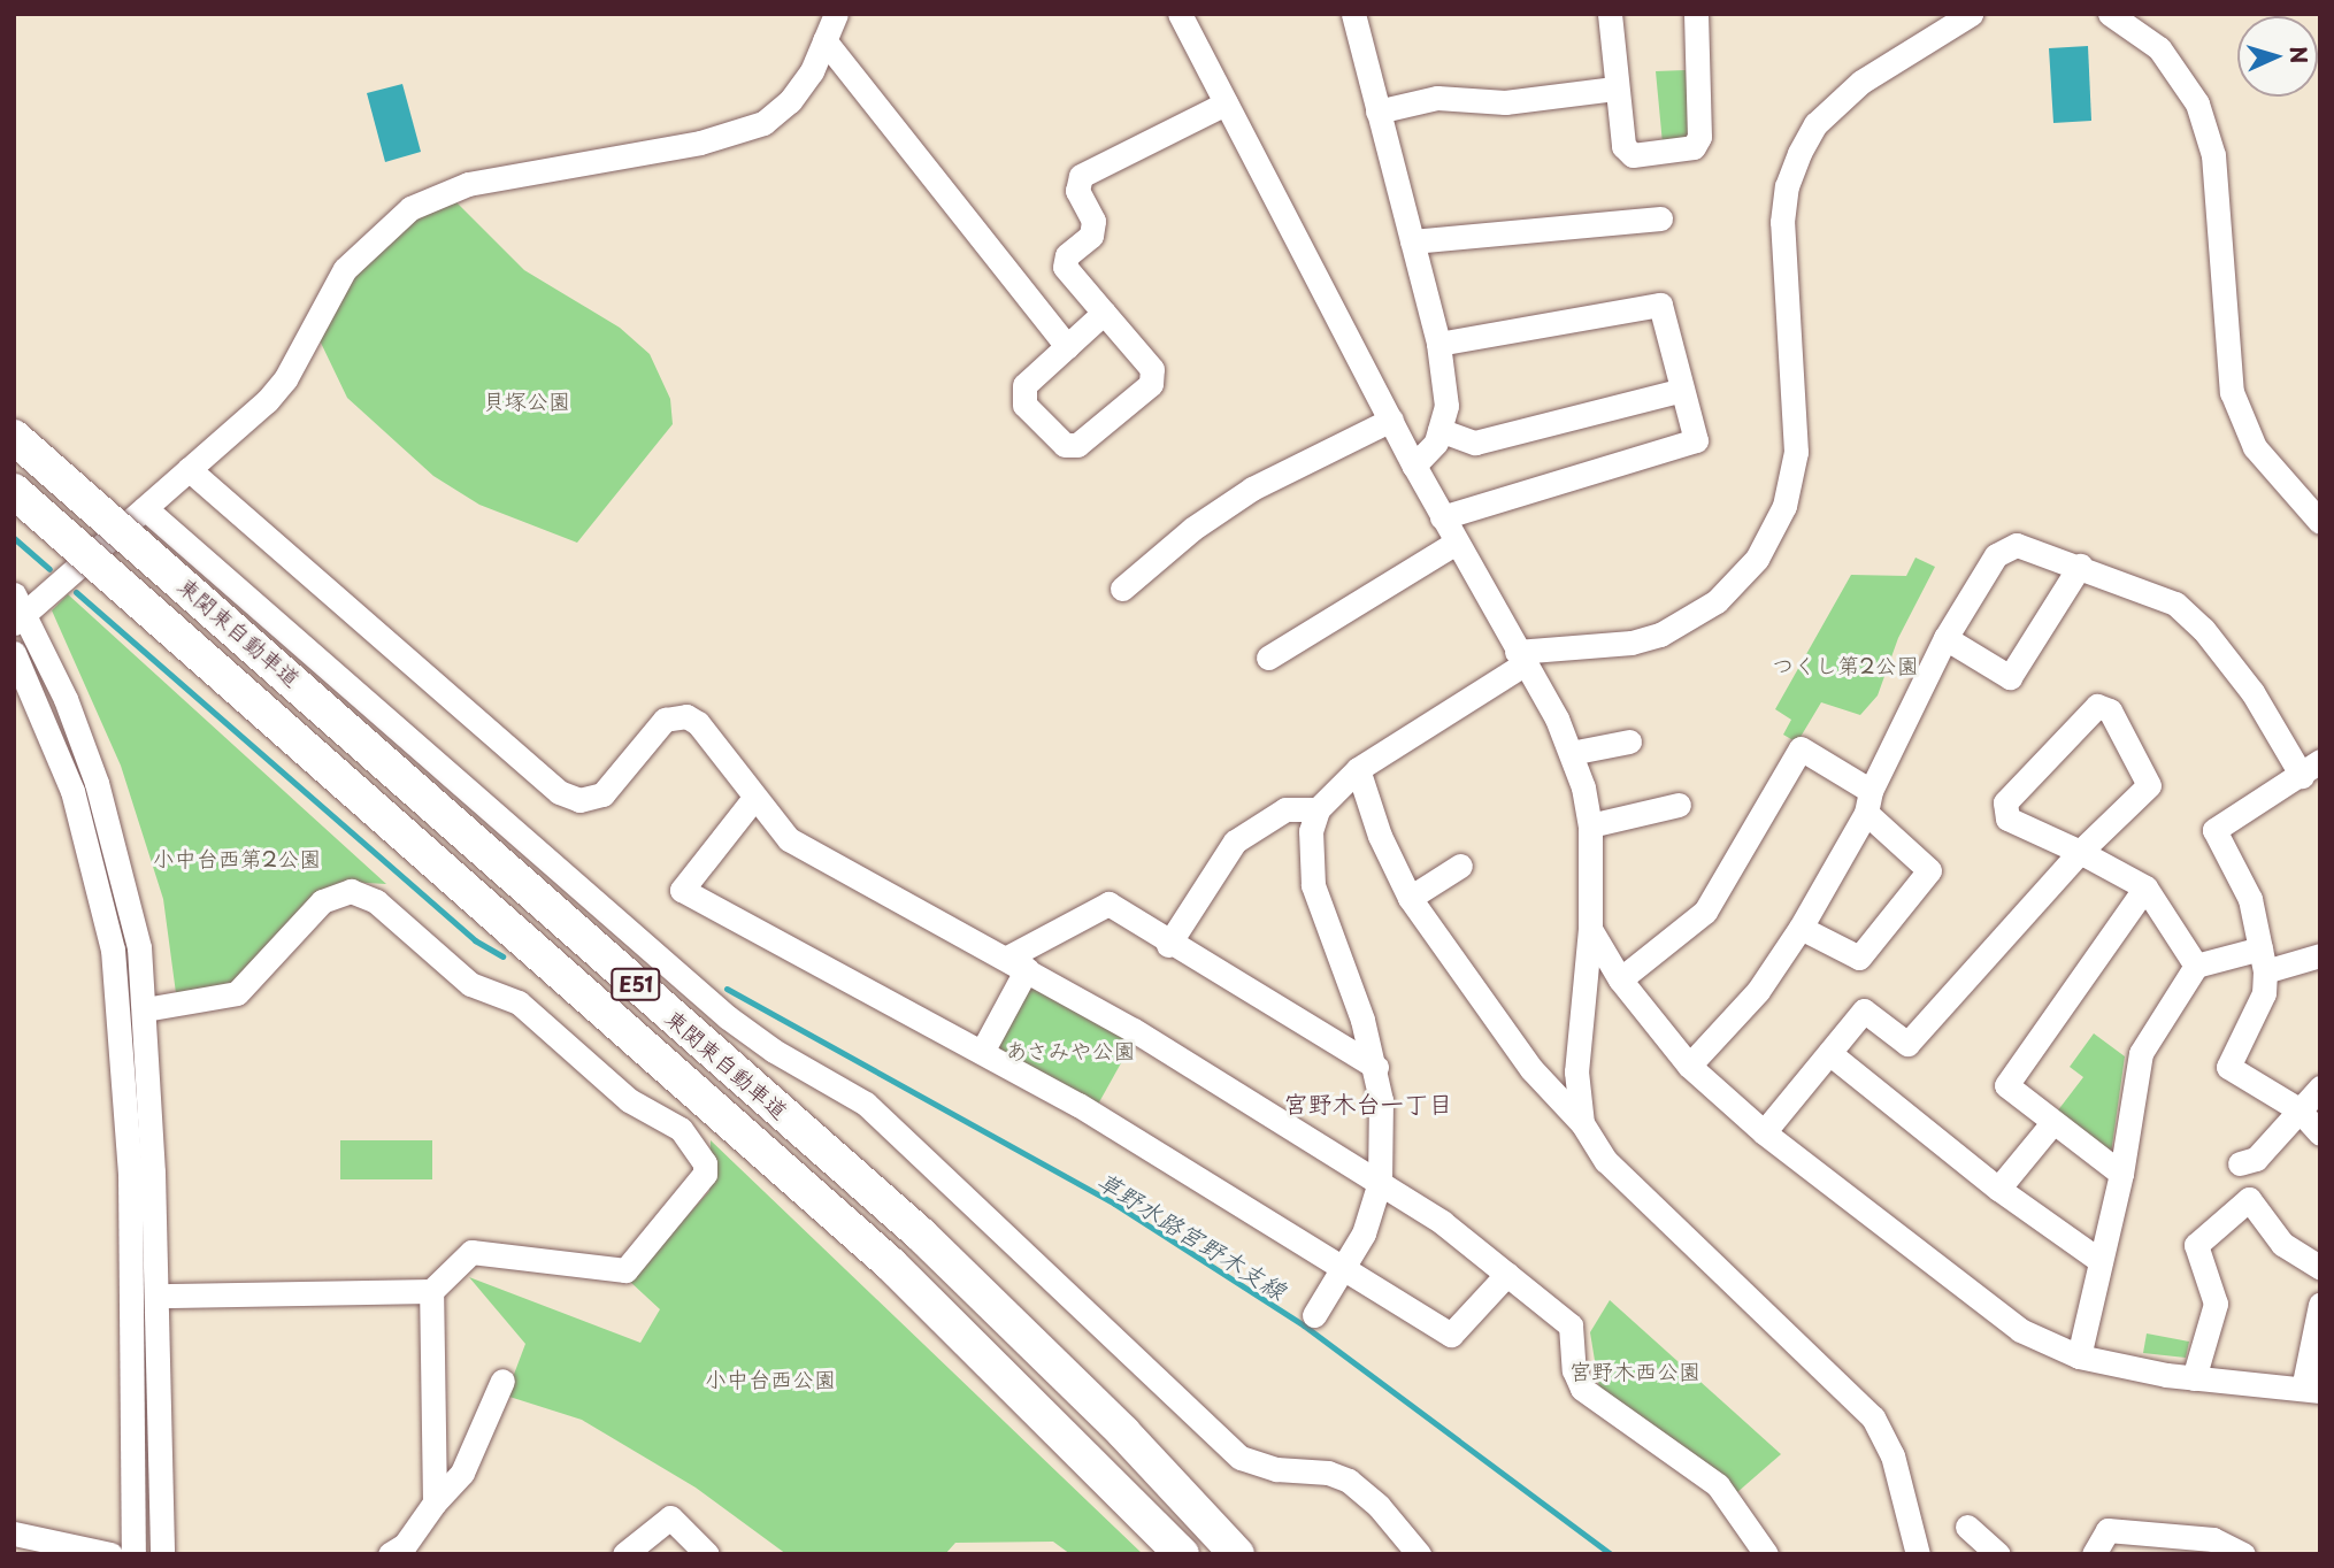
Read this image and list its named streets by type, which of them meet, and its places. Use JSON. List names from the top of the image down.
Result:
{
  "streets": {
    "highway": ["東関東自動車道", "E51"]
  },
  "districts": ["宮野木台一丁目"],
  "water": ["草野水路宮野木支線"],
  "parks": [
    "貝塚公園",
    "つくし第2公園",
    "小中台西第2公園",
    "あさみや公園",
    "宮野木西公園",
    "小中台西公園"
  ],
  "north": "right"
}
